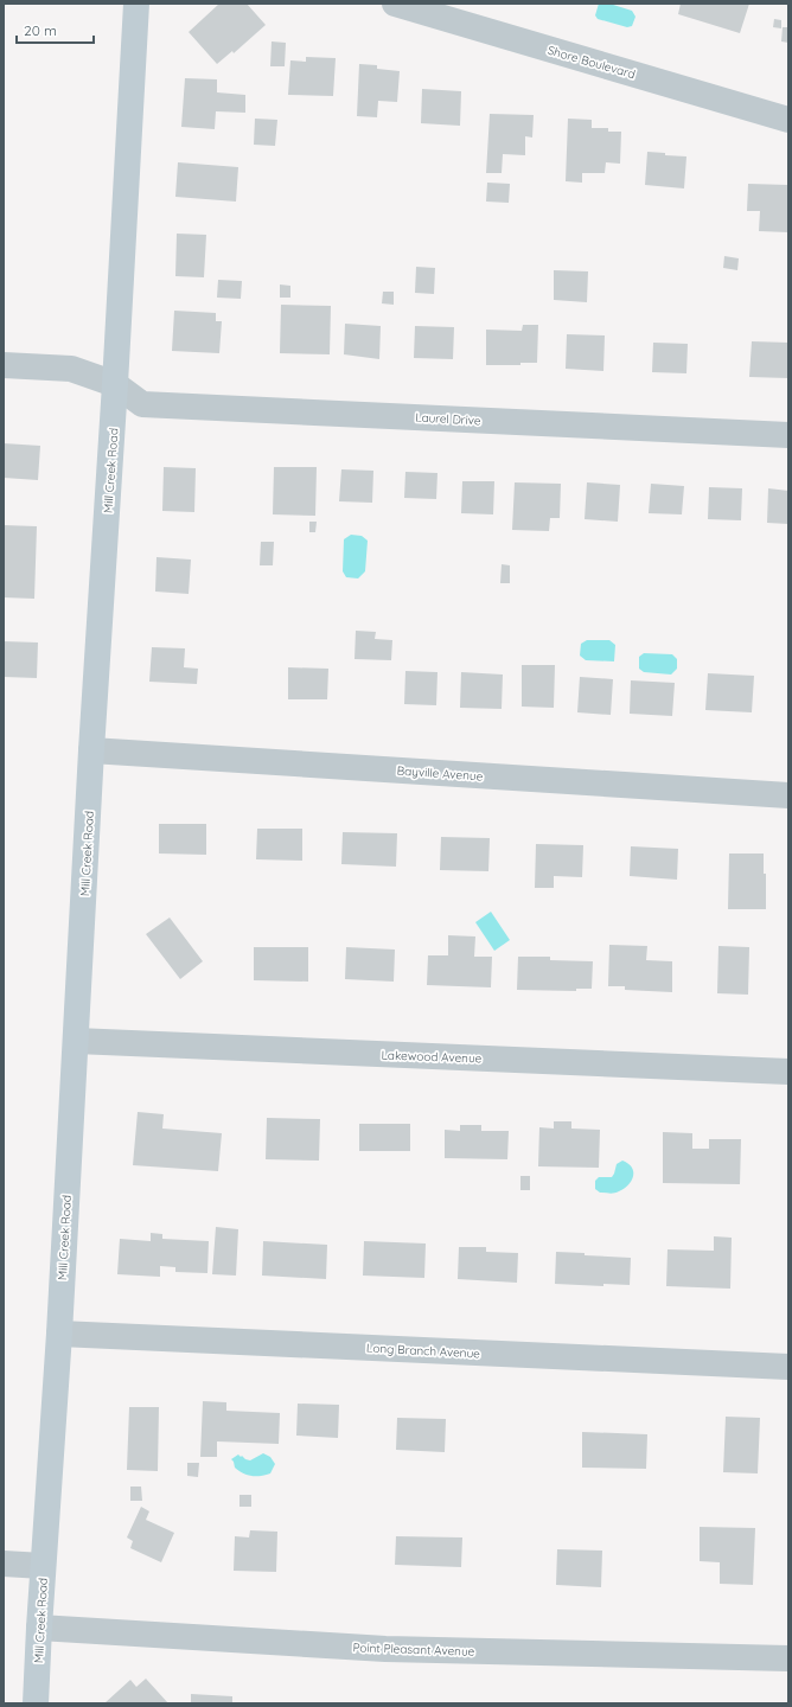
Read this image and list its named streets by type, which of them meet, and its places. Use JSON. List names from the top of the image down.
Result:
{
  "streets": {
    "street": [
      "Shore Boulevard",
      "Laurel Drive",
      "Mill Creek Road",
      "Bayville Avenue",
      "Lakewood Avenue",
      "Long Branch Avenue",
      "Point Pleasant Avenue"
    ]
  },
  "crossings": [
    ["Laurel Drive", "Mill Creek Road"],
    ["Mill Creek Road", "Bayville Avenue"],
    ["Mill Creek Road", "Lakewood Avenue"],
    ["Mill Creek Road", "Long Branch Avenue"],
    ["Mill Creek Road", "Point Pleasant Avenue"]
  ],
  "scale_bar": "20 m"
}
